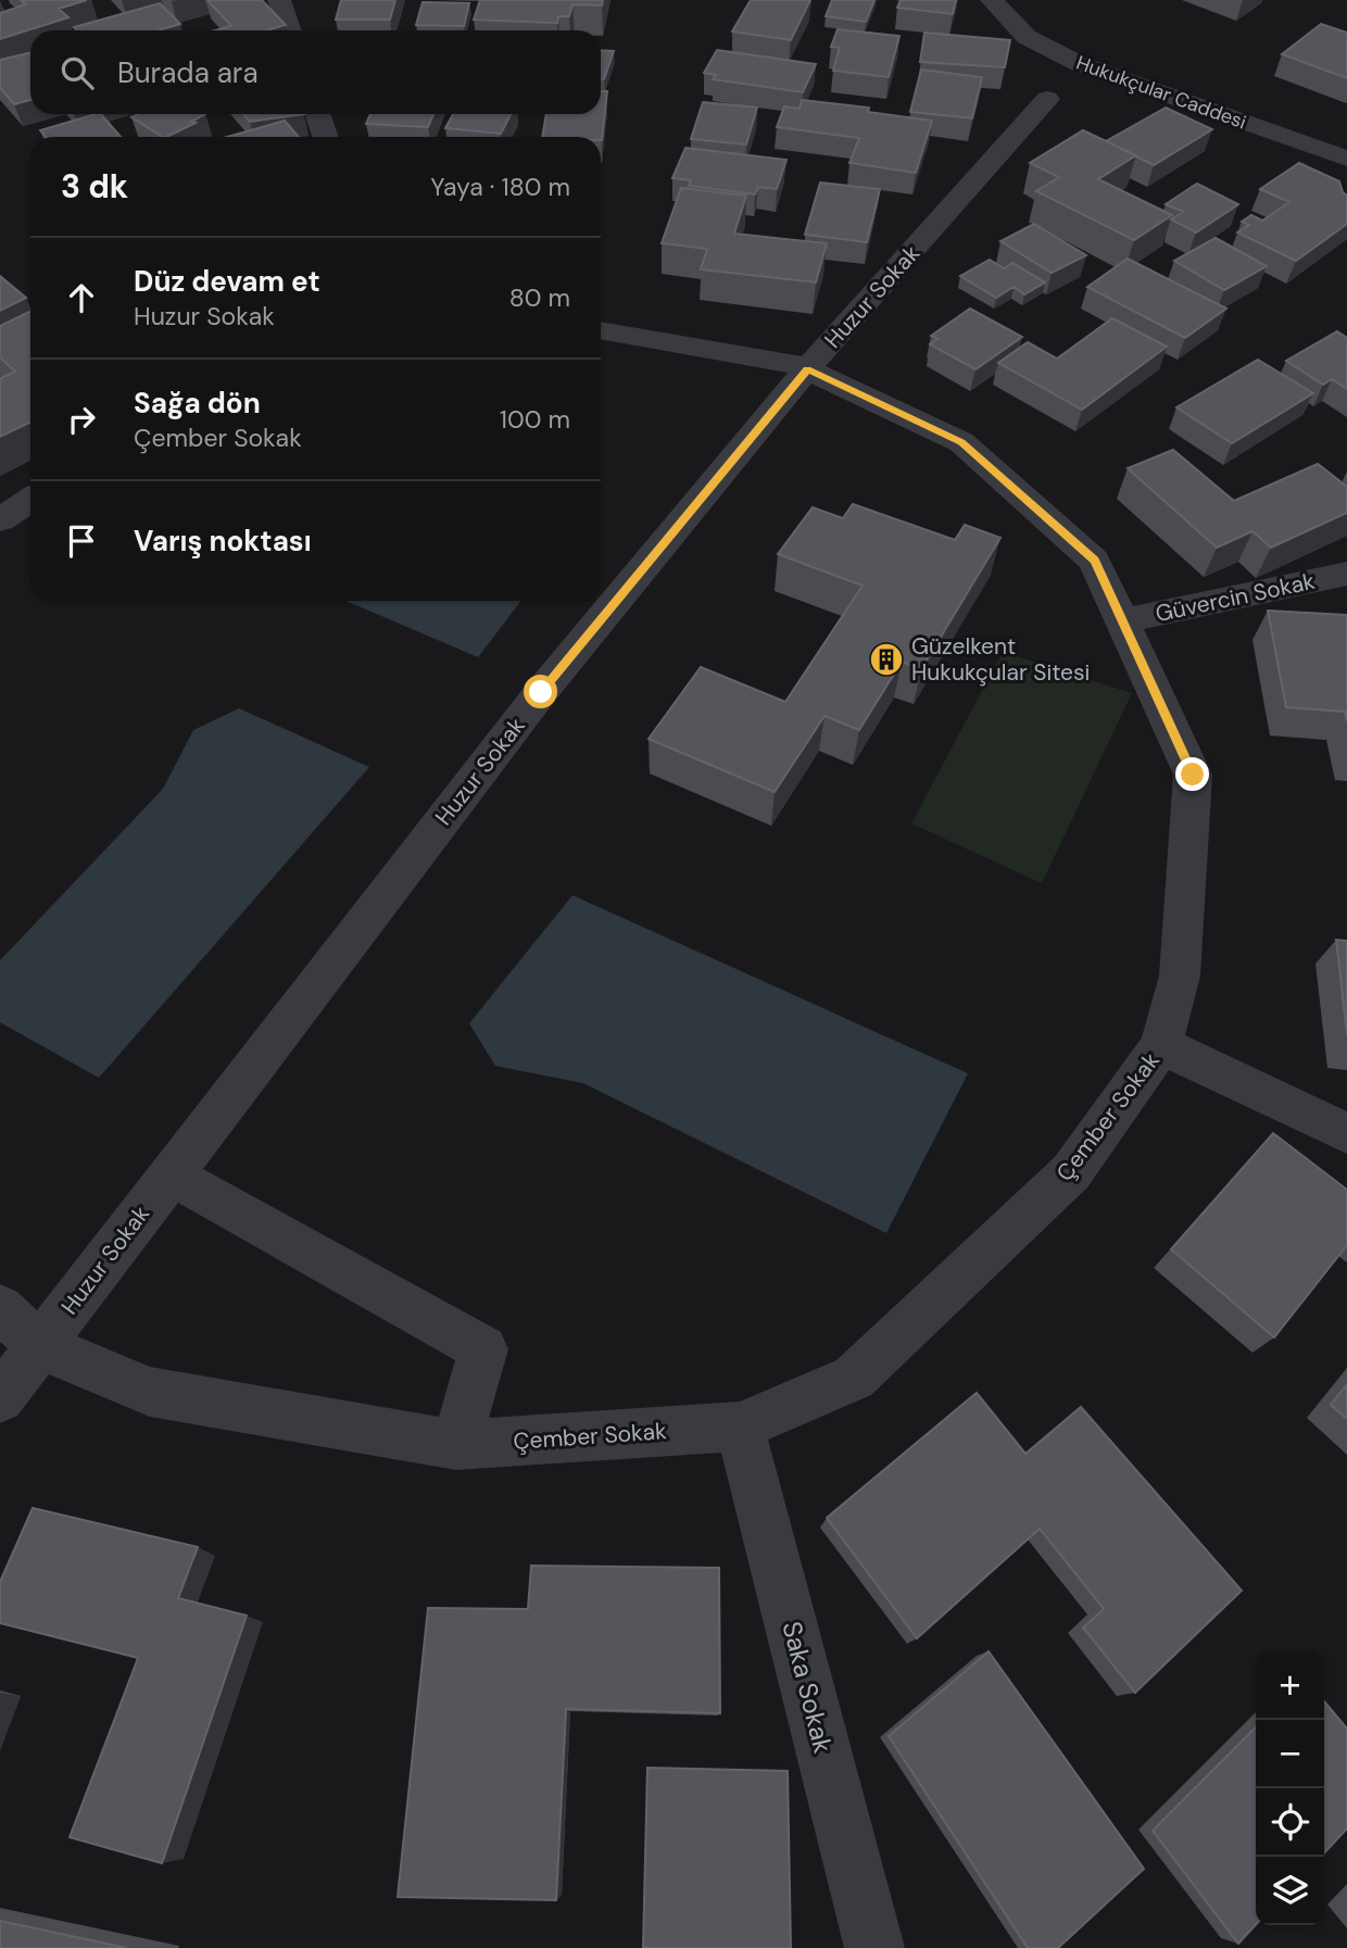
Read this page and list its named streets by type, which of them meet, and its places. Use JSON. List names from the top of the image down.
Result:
{
  "streets": {
    "street": [
      "Hukukçular Caddesi",
      "Huzur Sokak",
      "Güvercin Sokak",
      "Çember Sokak",
      "Saka Sokak"
    ]
  },
  "crossings": [
    ["Huzur Sokak", "Çember Sokak"],
    ["Güvercin Sokak", "Çember Sokak"],
    ["Çember Sokak", "Saka Sokak"]
  ],
  "places": {
    "building": ["Güzelkent Hukukçular Sitesi"]
  },
  "page": {
    "search": "Burada ara",
    "heading": ["3 dk", "Yaya · 180 m"],
    "list": [
      ["Düz devam et", "Huzur Sokak", "80 m"],
      ["Sağa dön", "Çember Sokak", "100 m"],
      "Varış noktası"
    ],
    "map_buttons": ["+", "−"]
  }
}
